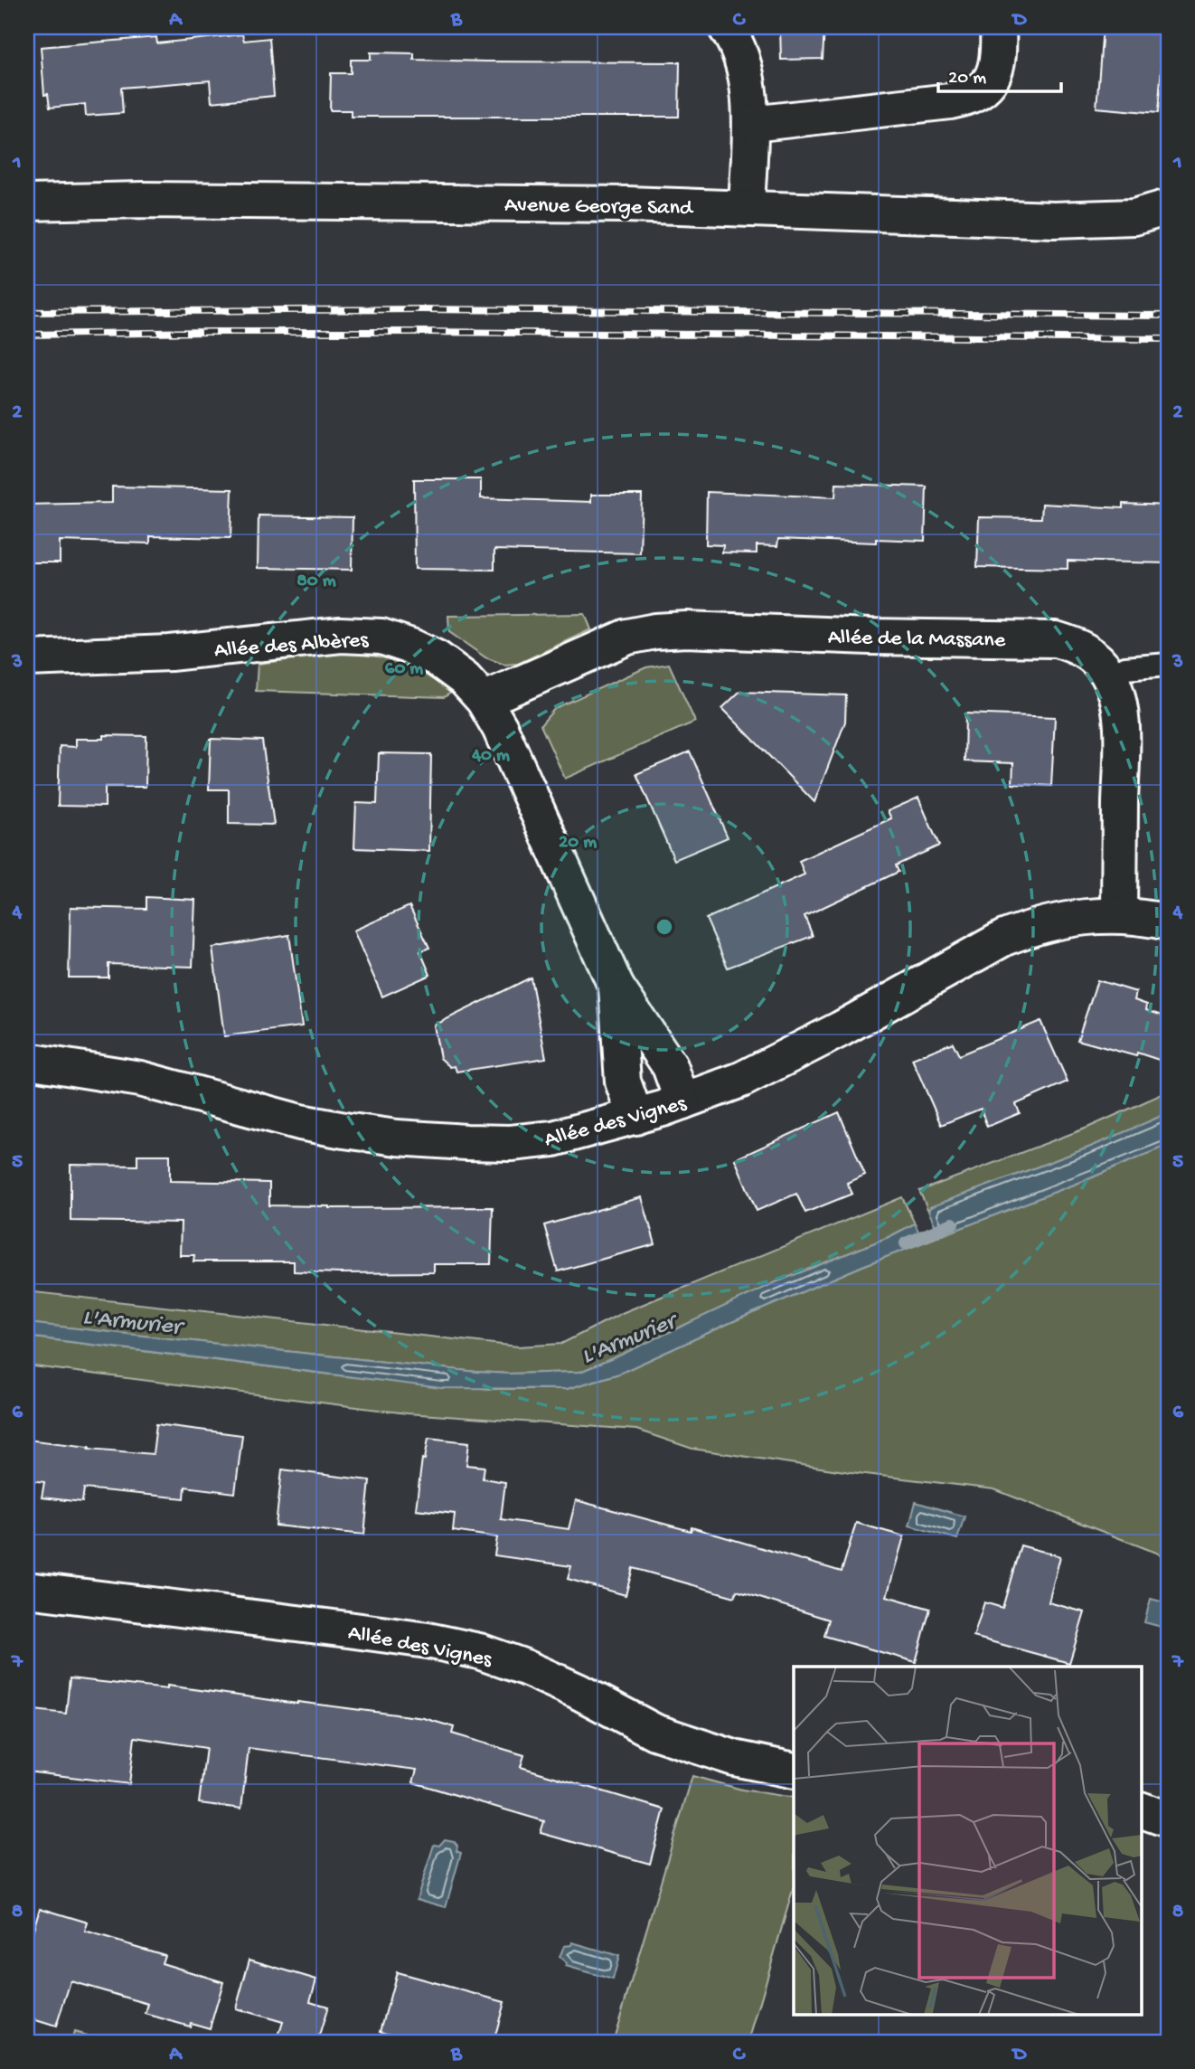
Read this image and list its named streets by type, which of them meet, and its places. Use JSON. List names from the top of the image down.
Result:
{
  "streets": {
    "street": [
      "Avenue George Sand",
      "Allée de la Massane",
      "Allée des Albères",
      "Allée des Vignes"
    ]
  },
  "crossings": [
    ["Allée de la Massane", "Allée des Albères"],
    ["Allée de la Massane", "Allée des Vignes"],
    ["Allée des Albères", "Allée des Vignes"]
  ],
  "water": ["L'Armurier"],
  "scale_bar": "20 m",
  "grid": {
    "columns": [
      "A",
      "B",
      "C",
      "D"
    ],
    "rows": [
      "1",
      "2",
      "3",
      "4",
      "5",
      "6",
      "7",
      "8"
    ]
  },
  "rings": [
    "80 m",
    "60 m",
    "40 m",
    "20 m"
  ]
}
